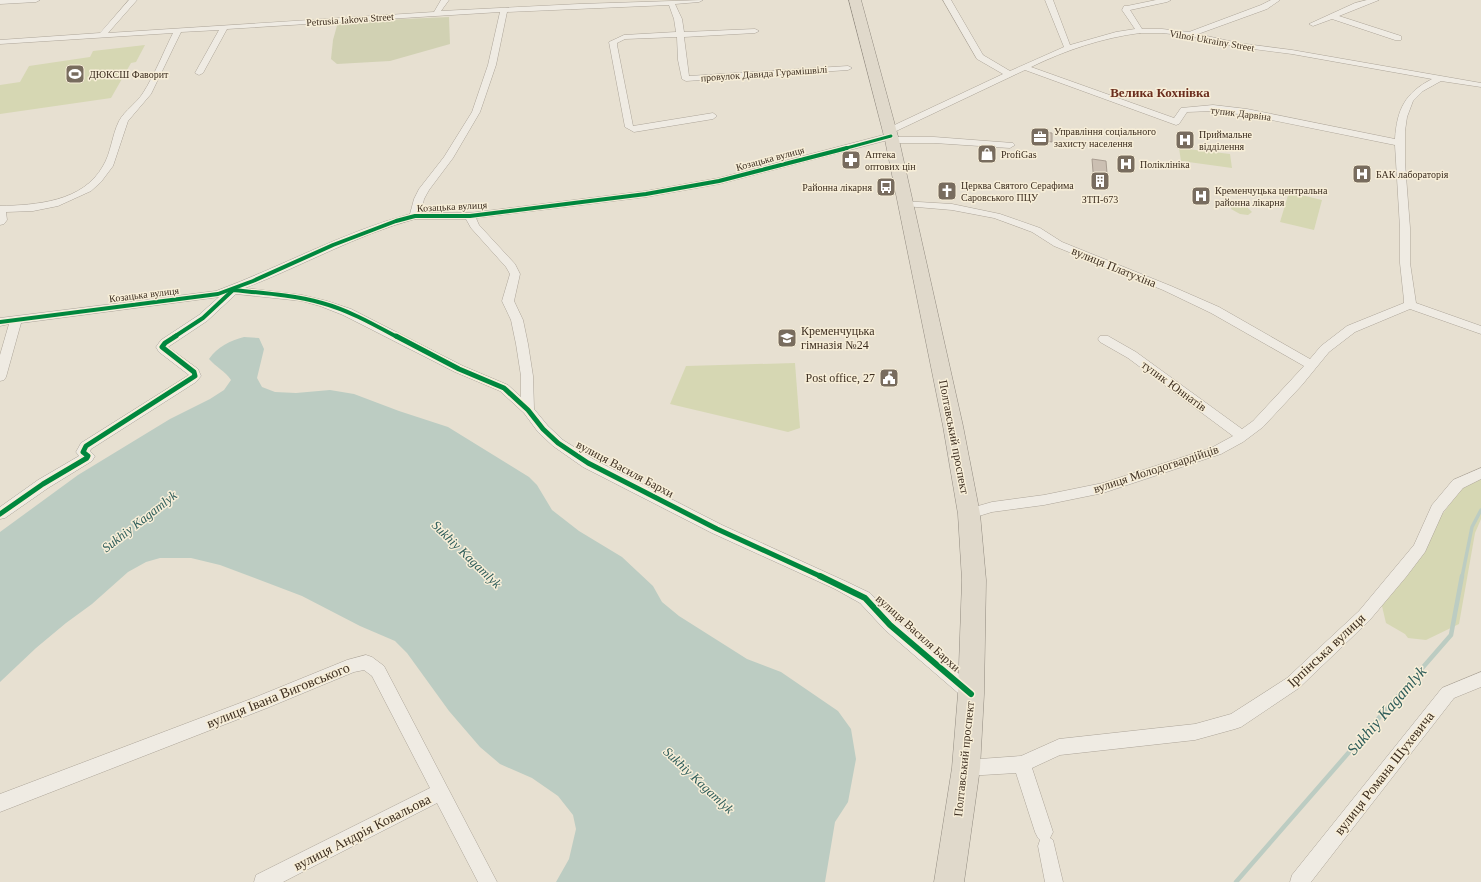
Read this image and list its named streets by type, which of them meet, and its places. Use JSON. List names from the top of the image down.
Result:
{
  "streets": {
    "highway": ["Полтавський проспект"],
    "street": [
      "Petrusia Iakova Street",
      "Vilnoi Ukrainy Street",
      "провулок Давида Гурамішвілі",
      "тупик Дарвіна",
      "Козацька вулиця",
      "вулиця Платухіна",
      "тупик Юннатів",
      "вулиця Василя Бархи",
      "вулиця Молодогвардійців",
      "Ірпінська вулиця",
      "вулиця Івана Виговського",
      "вулиця Романа Шухевича",
      "вулиця Андрія Ковальова"
    ]
  },
  "crossings": [
    ["Petrusia Iakova Street", "провулок Давида Гурамішвілі"],
    ["Vilnoi Ukrainy Street", "тупик Дарвіна"],
    ["Vilnoi Ukrainy Street", "Козацька вулиця"],
    ["Vilnoi Ukrainy Street", "Полтавський проспект"],
    ["Козацька вулиця", "Полтавський проспект"],
    ["Козацька вулиця", "вулиця Василя Бархи"],
    ["вулиця Платухіна", "Полтавський проспект"],
    ["вулиця Платухіна", "вулиця Молодогвардійців"],
    ["тупик Юннатів", "вулиця Молодогвардійців"],
    ["Полтавський проспект", "вулиця Василя Бархи"],
    ["Полтавський проспект", "вулиця Молодогвардійців"],
    ["вулиця Івана Виговського", "вулиця Андрія Ковальова"]
  ],
  "districts": ["Велика Кохнівка"],
  "water": ["Sukhiy Kagamlyk"],
  "places": {
    "sports": ["ДЮКСШ Фаворит"],
    "office": ["Управління соціального захисту населення"],
    "hospital": [
      "Приймальне відділення",
      "Поліклініка",
      "БАК лабораторія",
      "Кременчуцька центральна районна лікарня"
    ],
    "shop": ["ProfiGas"],
    "pharmacy": ["Аптека оптових цін"],
    "building": ["ЗТП-673"],
    "bus stop": ["Районна лікарня"],
    "church": ["Церква Святого Серафима Саровського ПЦУ"],
    "school or university": ["Кременчуцька гімназія №24"],
    "public building": ["Post office, 27"]
  }
}
